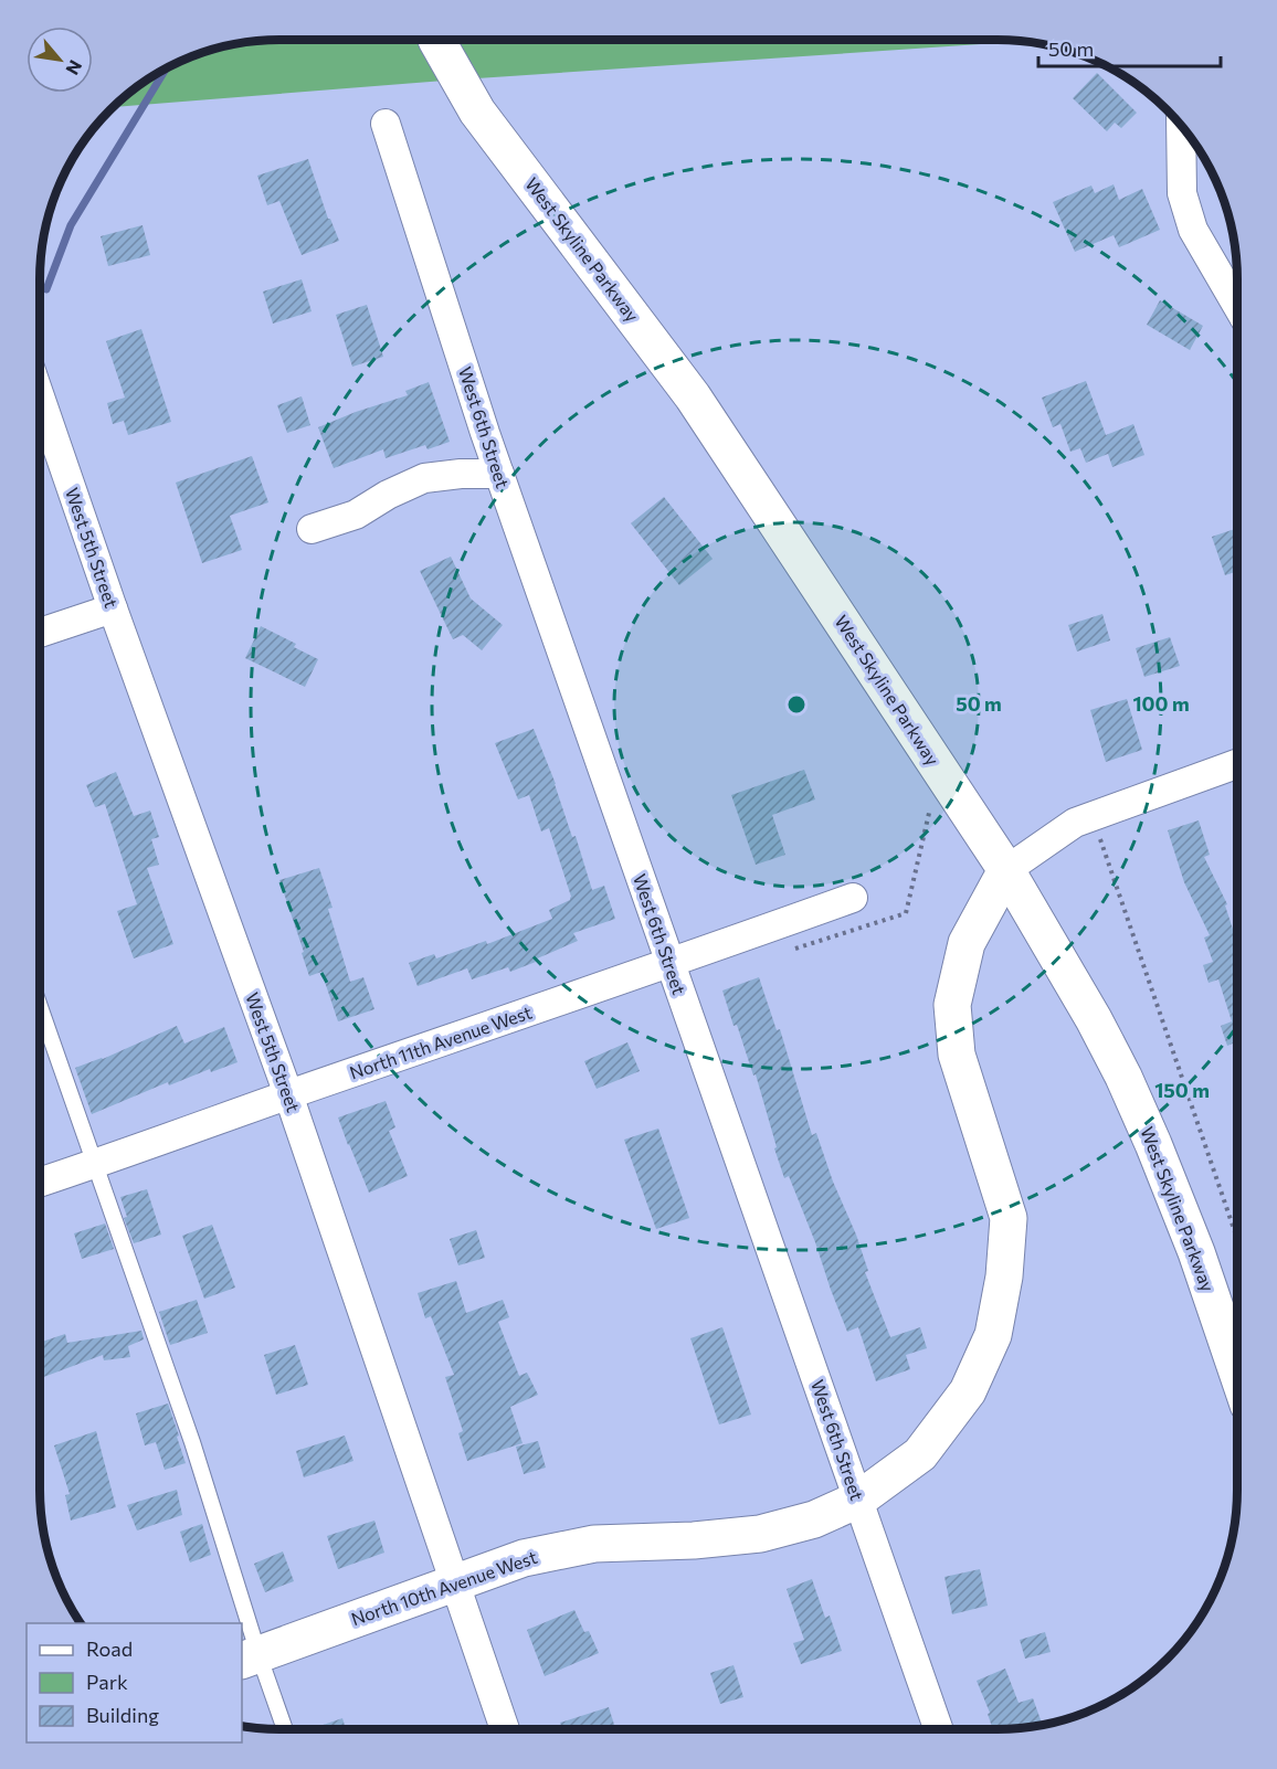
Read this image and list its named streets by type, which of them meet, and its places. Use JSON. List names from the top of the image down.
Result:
{
  "streets": {
    "street": [
      "West Skyline Parkway",
      "West 6th Street",
      "West 5th Street",
      "North 11th Avenue West",
      "North 10th Avenue West"
    ]
  },
  "crossings": [
    ["West Skyline Parkway", "North 10th Avenue West"],
    ["West 6th Street", "North 11th Avenue West"],
    ["West 6th Street", "North 10th Avenue West"],
    ["West 5th Street", "North 11th Avenue West"],
    ["West 5th Street", "North 10th Avenue West"]
  ],
  "legend": ["Road", "Park", "Building"],
  "scale_bar": "50 m",
  "north": "bottom right",
  "rings": ["50 m", "100 m", "150 m"]
}
